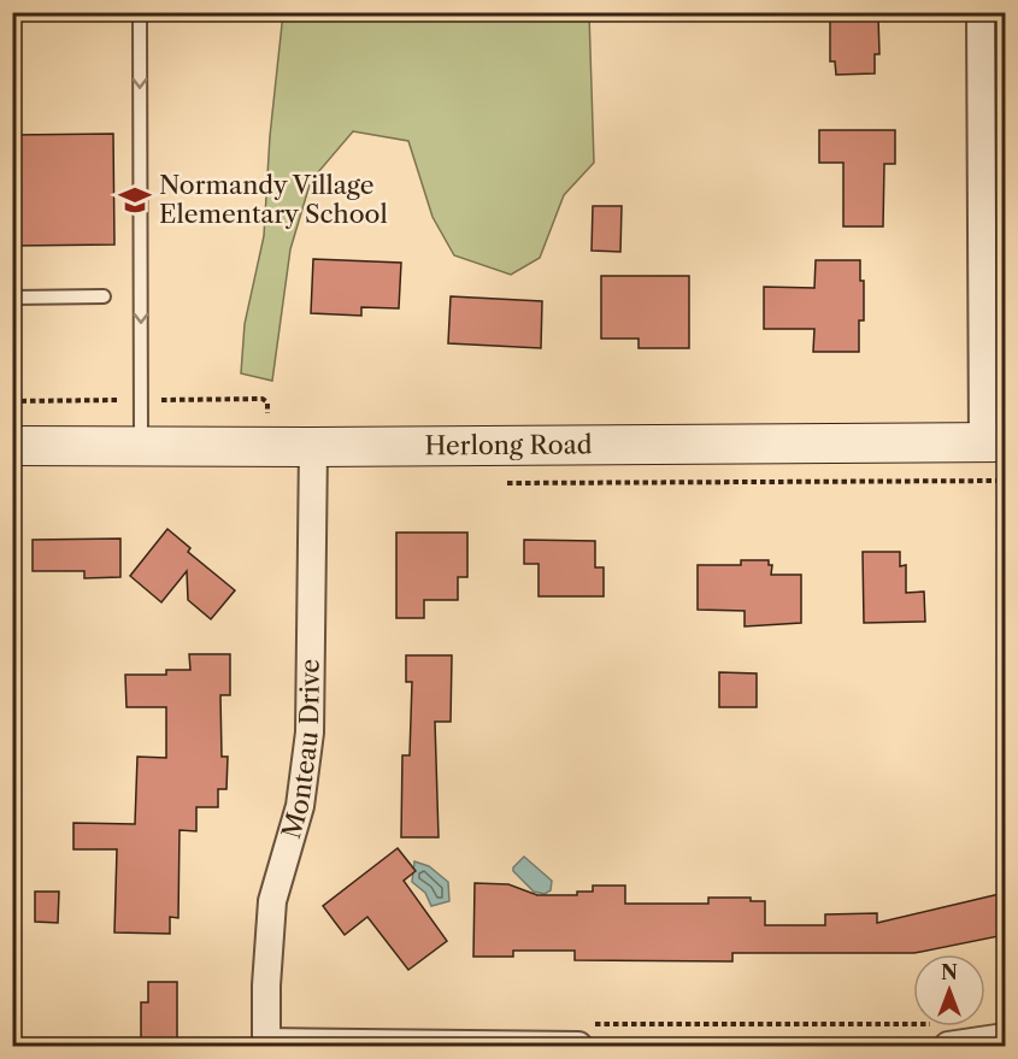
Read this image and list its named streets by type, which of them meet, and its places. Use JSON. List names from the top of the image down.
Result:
{
  "streets": {
    "street": ["Herlong Road", "Monteau Drive"]
  },
  "crossings": [
    ["Herlong Road", "Monteau Drive"]
  ],
  "places": {
    "school or university": ["Normandy Village Elementary School"]
  },
  "north": "top"
}
